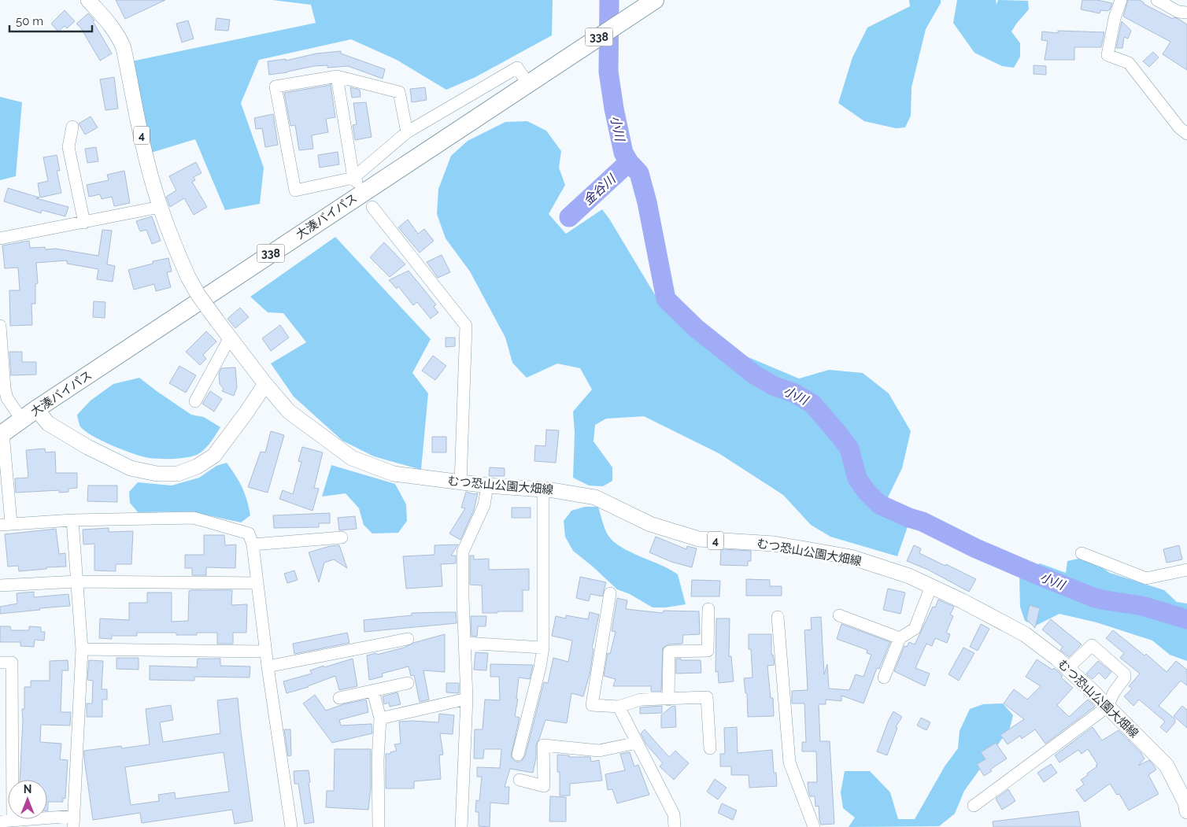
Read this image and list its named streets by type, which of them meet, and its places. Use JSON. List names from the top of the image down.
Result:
{
  "streets": {
    "highway": ["338", "大湊バイパス"],
    "main road": ["4", "むつ恐山公園大畑線"]
  },
  "crossings": [
    ["4", "むつ恐山公園大畑線"]
  ],
  "water": ["小川", "金谷川"],
  "scale_bar": "50 m",
  "north": "top"
}
